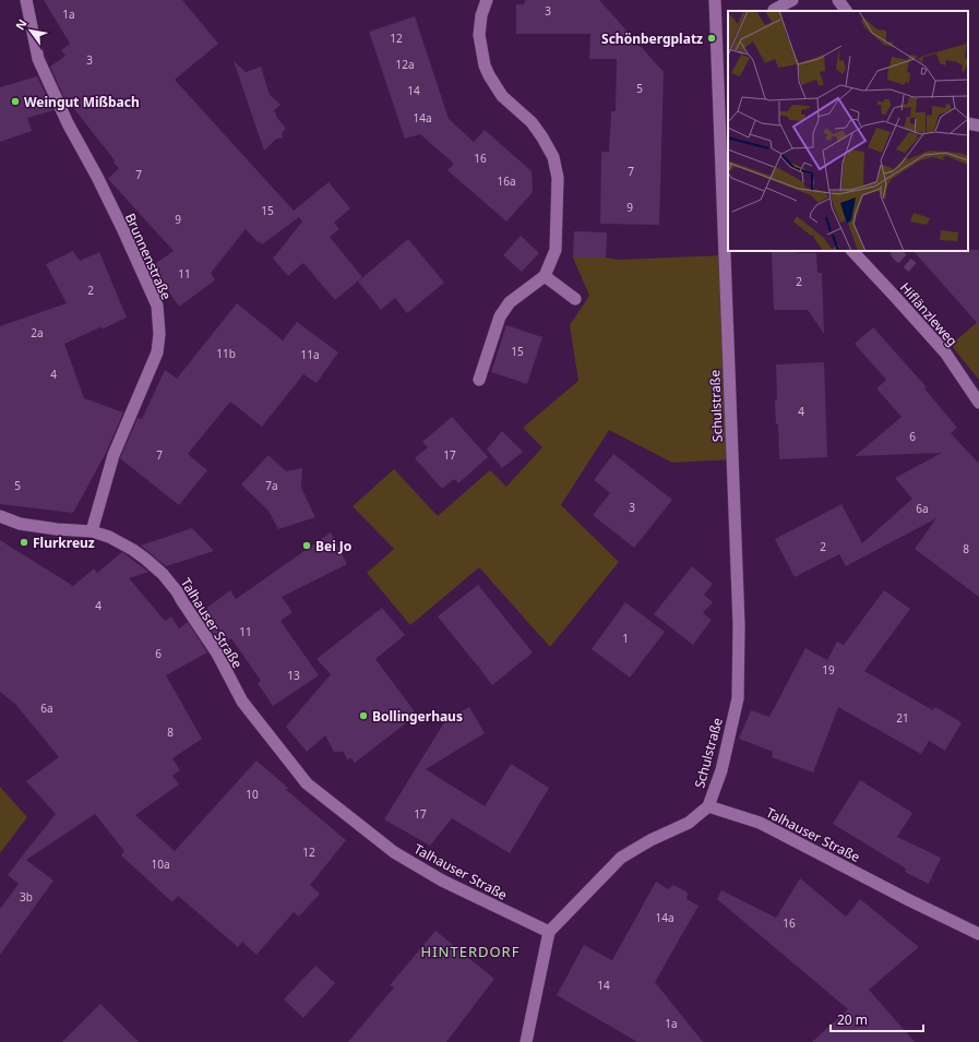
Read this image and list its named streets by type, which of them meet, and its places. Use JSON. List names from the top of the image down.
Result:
{
  "streets": {
    "street": [
      "Brunnenstraße",
      "Hiflänzleweg",
      "Schulstraße",
      "Talhauser Straße"
    ]
  },
  "crossings": [
    ["Brunnenstraße", "Talhauser Straße"],
    ["Schulstraße", "Talhauser Straße"]
  ],
  "districts": ["HINTERDORF"],
  "places": [
    "Schönbergplatz",
    "Weingut Mißbach",
    "Flurkreuz",
    "Bei Jo",
    "Bollingerhaus"
  ],
  "house_numbers": [
    "3",
    "1a",
    "12",
    "3",
    "12a",
    "5",
    "14",
    "14a",
    "16",
    "7",
    "7",
    "16a",
    "9",
    "15",
    "9",
    "11",
    "2",
    "2",
    "2a",
    "15",
    "11b",
    "11a",
    "4",
    "4",
    "6",
    "7",
    "17",
    "5",
    "7a",
    "3",
    "6a",
    "2",
    "8",
    "4",
    "11",
    "1",
    "6",
    "19",
    "13",
    "6a",
    "21",
    "8",
    "10",
    "17",
    "12",
    "10a",
    "3b",
    "14a",
    "16",
    "14",
    "1a"
  ],
  "scale_bar": "20 m",
  "north": "top left"
}
